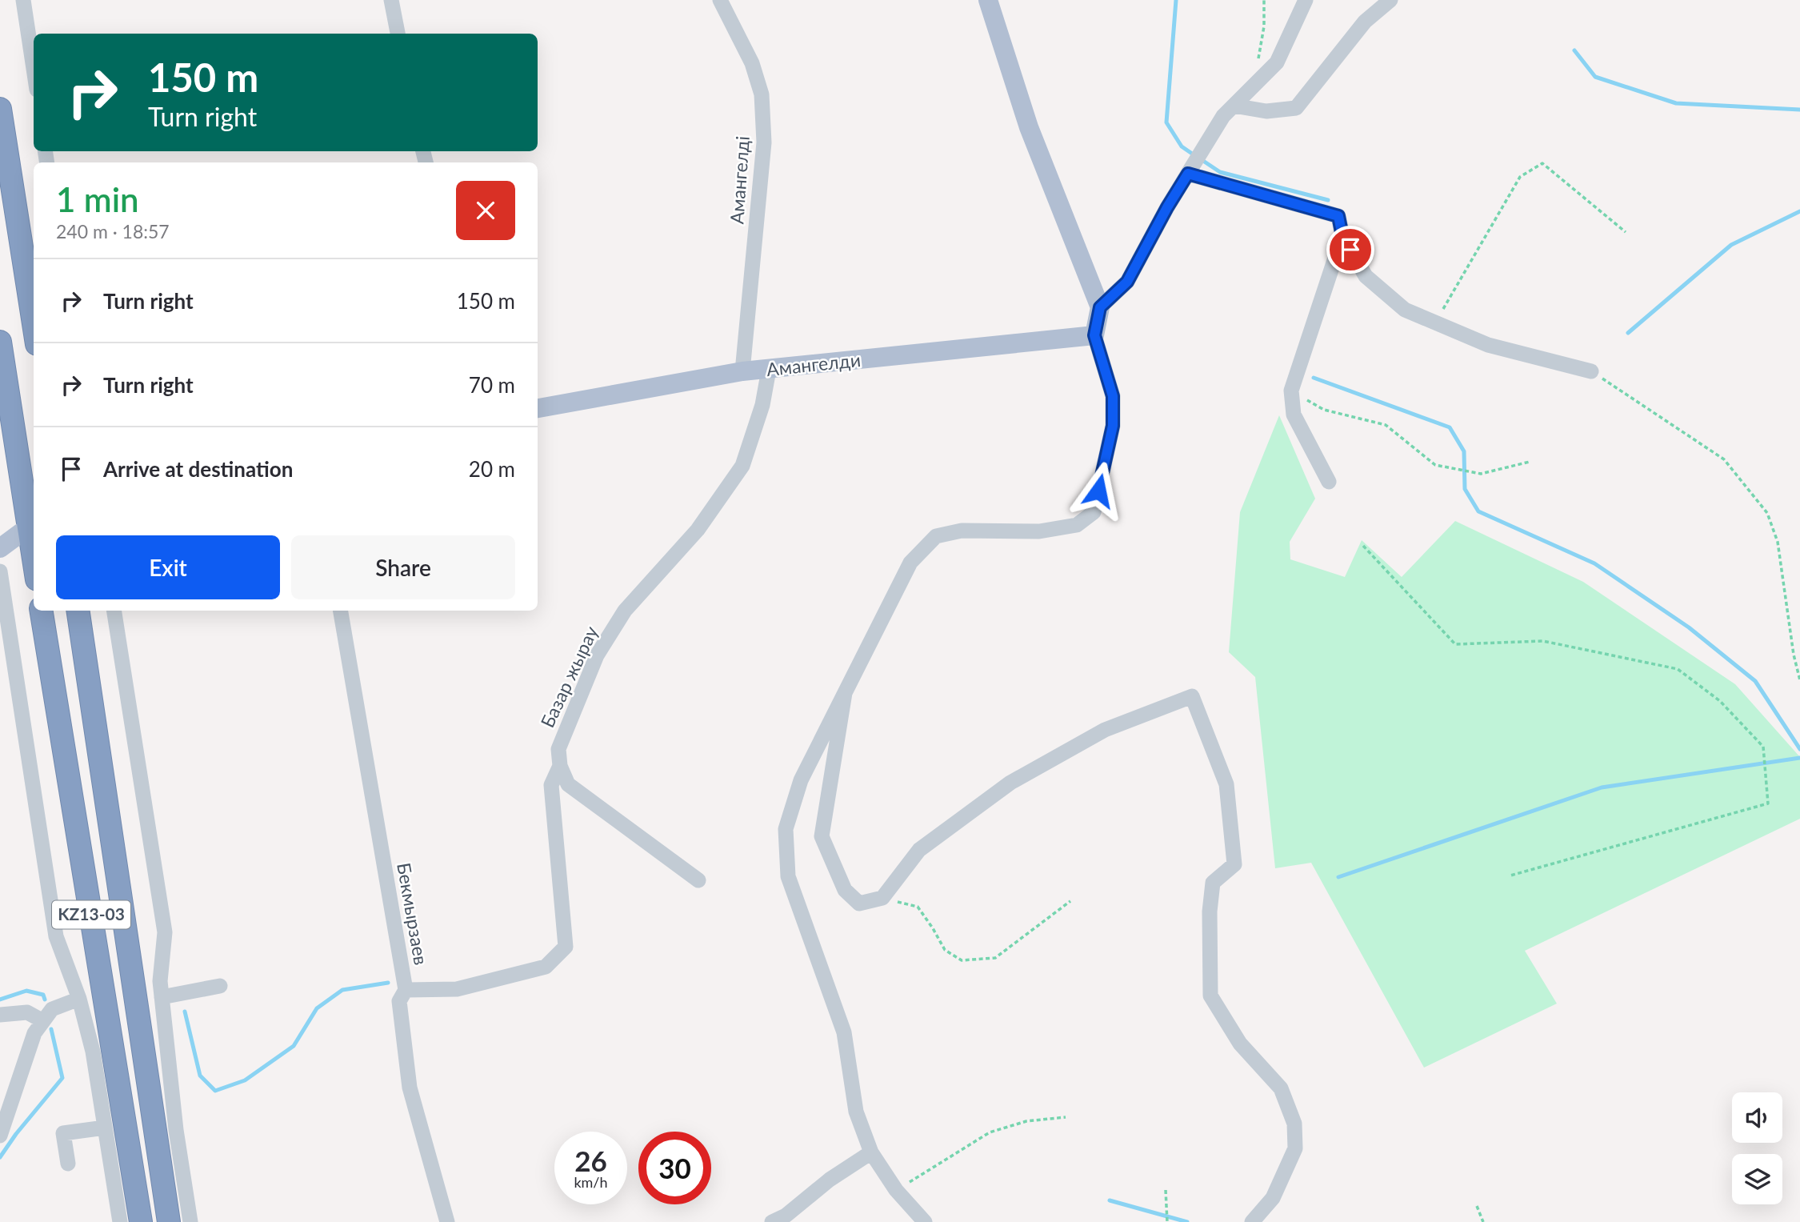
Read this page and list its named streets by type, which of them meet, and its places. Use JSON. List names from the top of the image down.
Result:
{
  "streets": {
    "highway": ["KZ13-03"],
    "main road": ["Амангелди"],
    "street": ["Амангелді", "Базар жырау", "Бекмырзаев"]
  },
  "crossings": [
    ["Амангелді", "Амангелди"],
    ["Амангелди", "Базар жырау"],
    ["Базар жырау", "Бекмырзаев"]
  ],
  "page": {
    "turn": ["150 m", "Turn right"],
    "heading": ["1 min", "240 m · 18:57"],
    "list": [
      {
        "name": "Turn right",
        "value": "150 m"
      },
      {
        "name": "Turn right",
        "value": "70 m"
      },
      {
        "name": "Arrive at destination",
        "value": "20 m"
      }
    ],
    "buttons": ["Exit", "Share"],
    "speed": "26 km/h",
    "limit": "30"
  }
}
